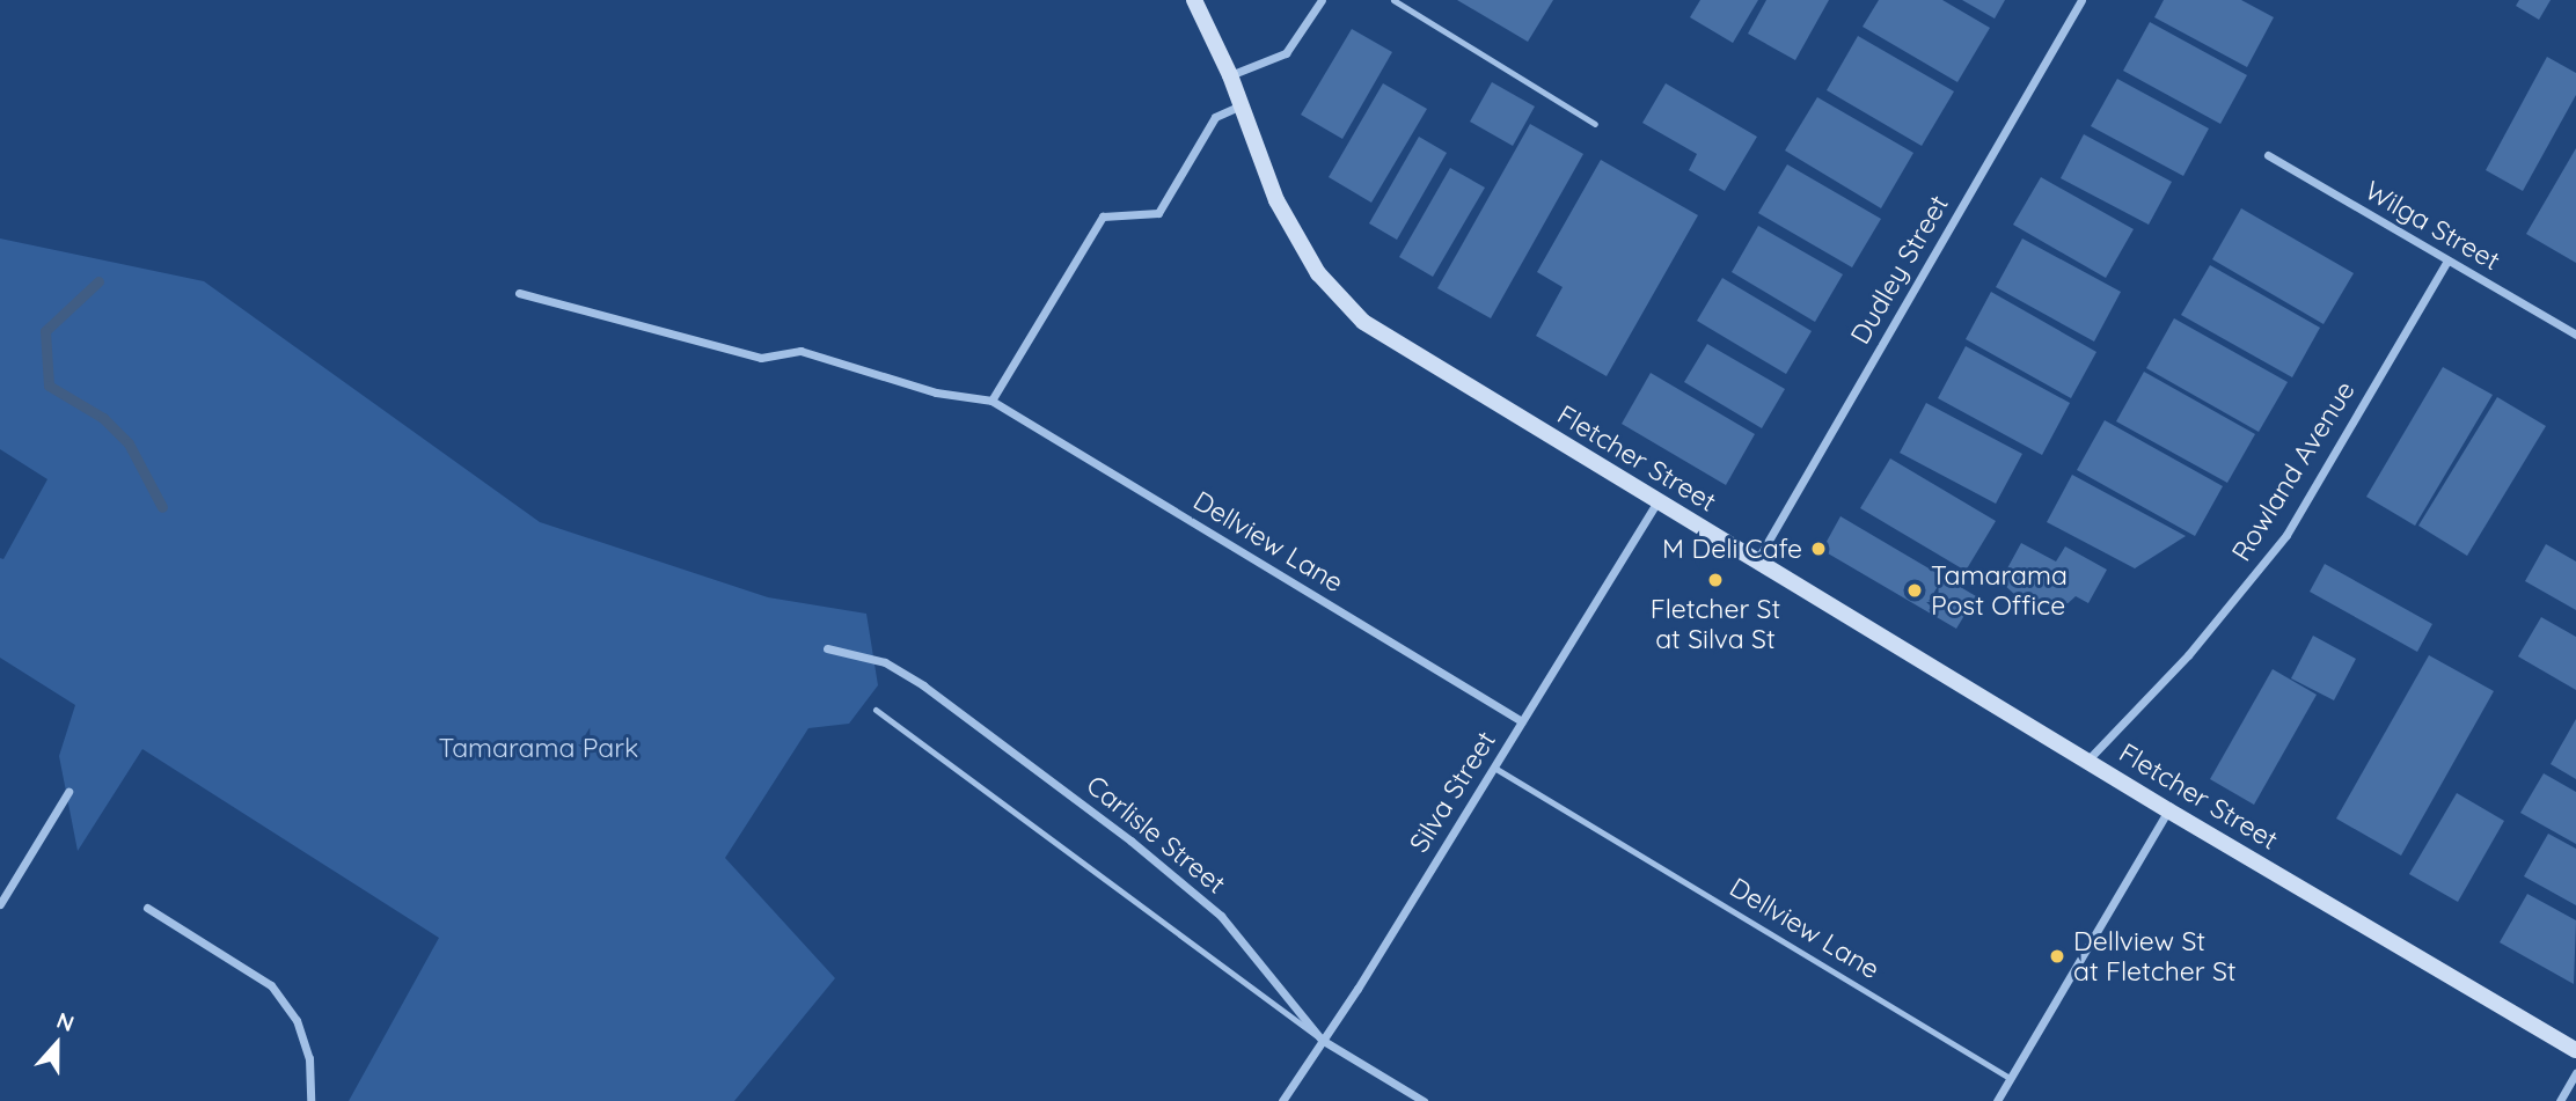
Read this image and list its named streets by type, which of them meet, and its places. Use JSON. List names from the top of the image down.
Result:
{
  "streets": {
    "street": [
      "Wilga Street",
      "Dudley Street",
      "Fletcher Street",
      "Rowland Avenue",
      "Dellview Lane",
      "Silva Street",
      "Carlisle Street"
    ]
  },
  "crossings": [
    ["Wilga Street", "Rowland Avenue"],
    ["Dudley Street", "Fletcher Street"],
    ["Fletcher Street", "Rowland Avenue"],
    ["Fletcher Street", "Silva Street"],
    ["Dellview Lane", "Silva Street"],
    ["Silva Street", "Carlisle Street"]
  ],
  "parks": ["Tamarama Park"],
  "places": [
    "M Deli Cafe",
    "Fletcher St at Silva St",
    "Tamarama Post Office",
    "Dellview St at Fletcher St"
  ],
  "north": "top"
}
